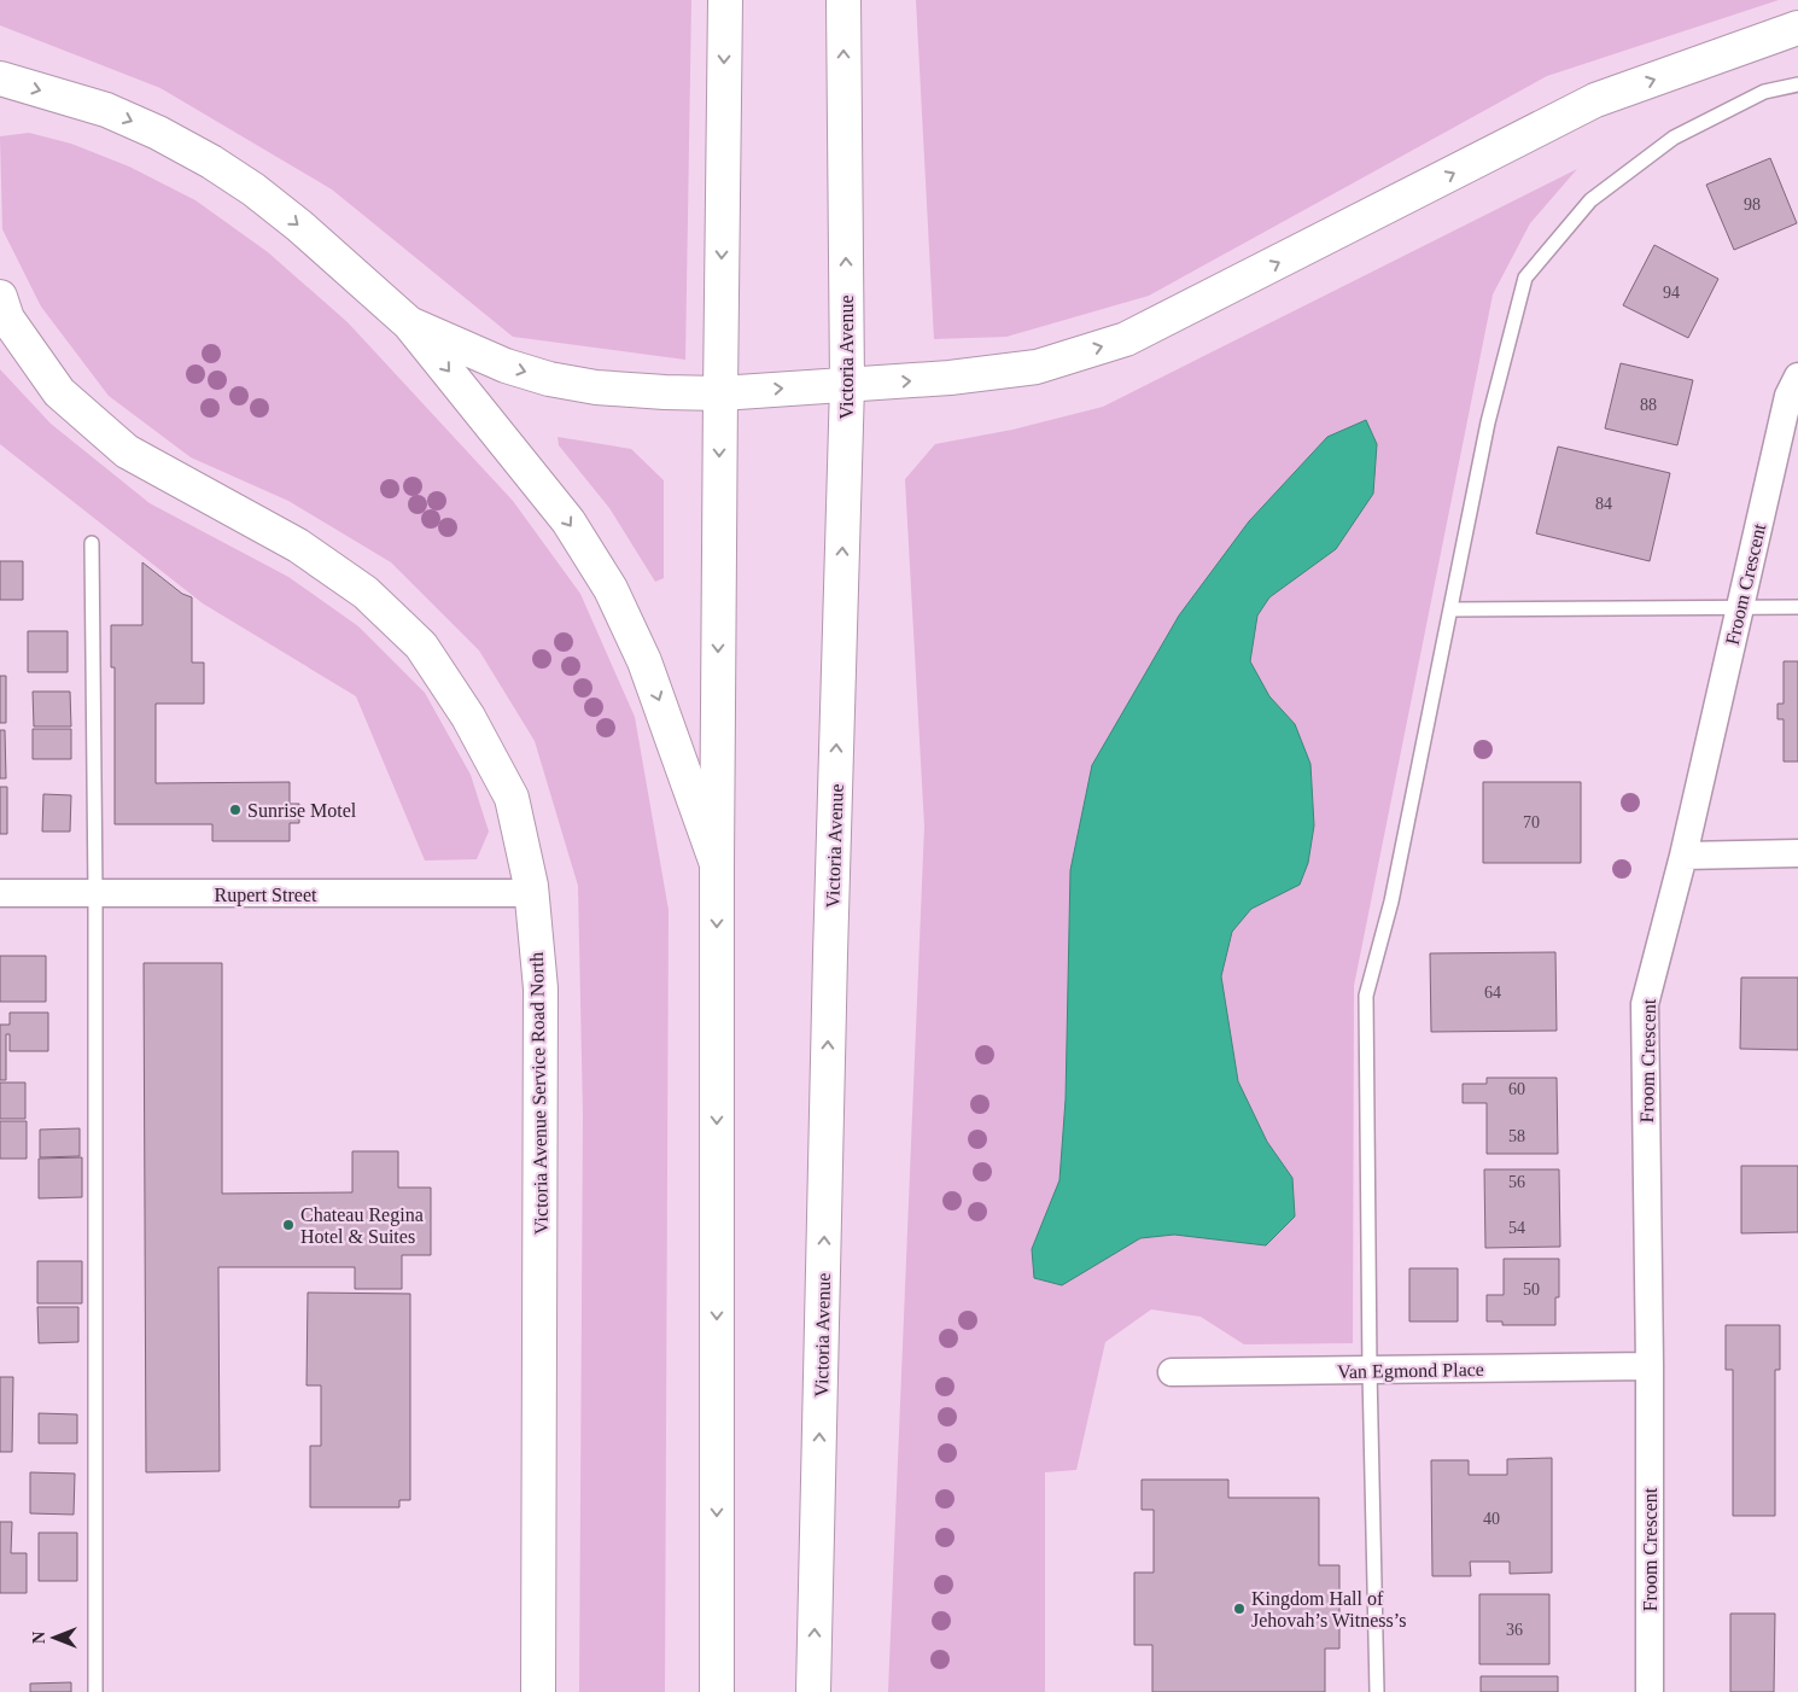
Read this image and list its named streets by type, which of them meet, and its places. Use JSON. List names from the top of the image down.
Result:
{
  "streets": {
    "main road": ["Victoria Avenue", "Victoria Avenue Service Road North"],
    "street": ["Froom Crescent", "Rupert Street", "Van Egmond Place"]
  },
  "crossings": [
    ["Froom Crescent", "Van Egmond Place"],
    ["Rupert Street", "Victoria Avenue Service Road North"]
  ],
  "places": ["Sunrise Motel", "Chateau Regina Hotel & Suites", "Kingdom Hall of Jehovah’s Witness’s"],
  "house_numbers": [
    "98",
    "94",
    "88",
    "84",
    "70",
    "64",
    "60",
    "58",
    "56",
    "54",
    "50",
    "40",
    "36"
  ],
  "north": "left"
}
